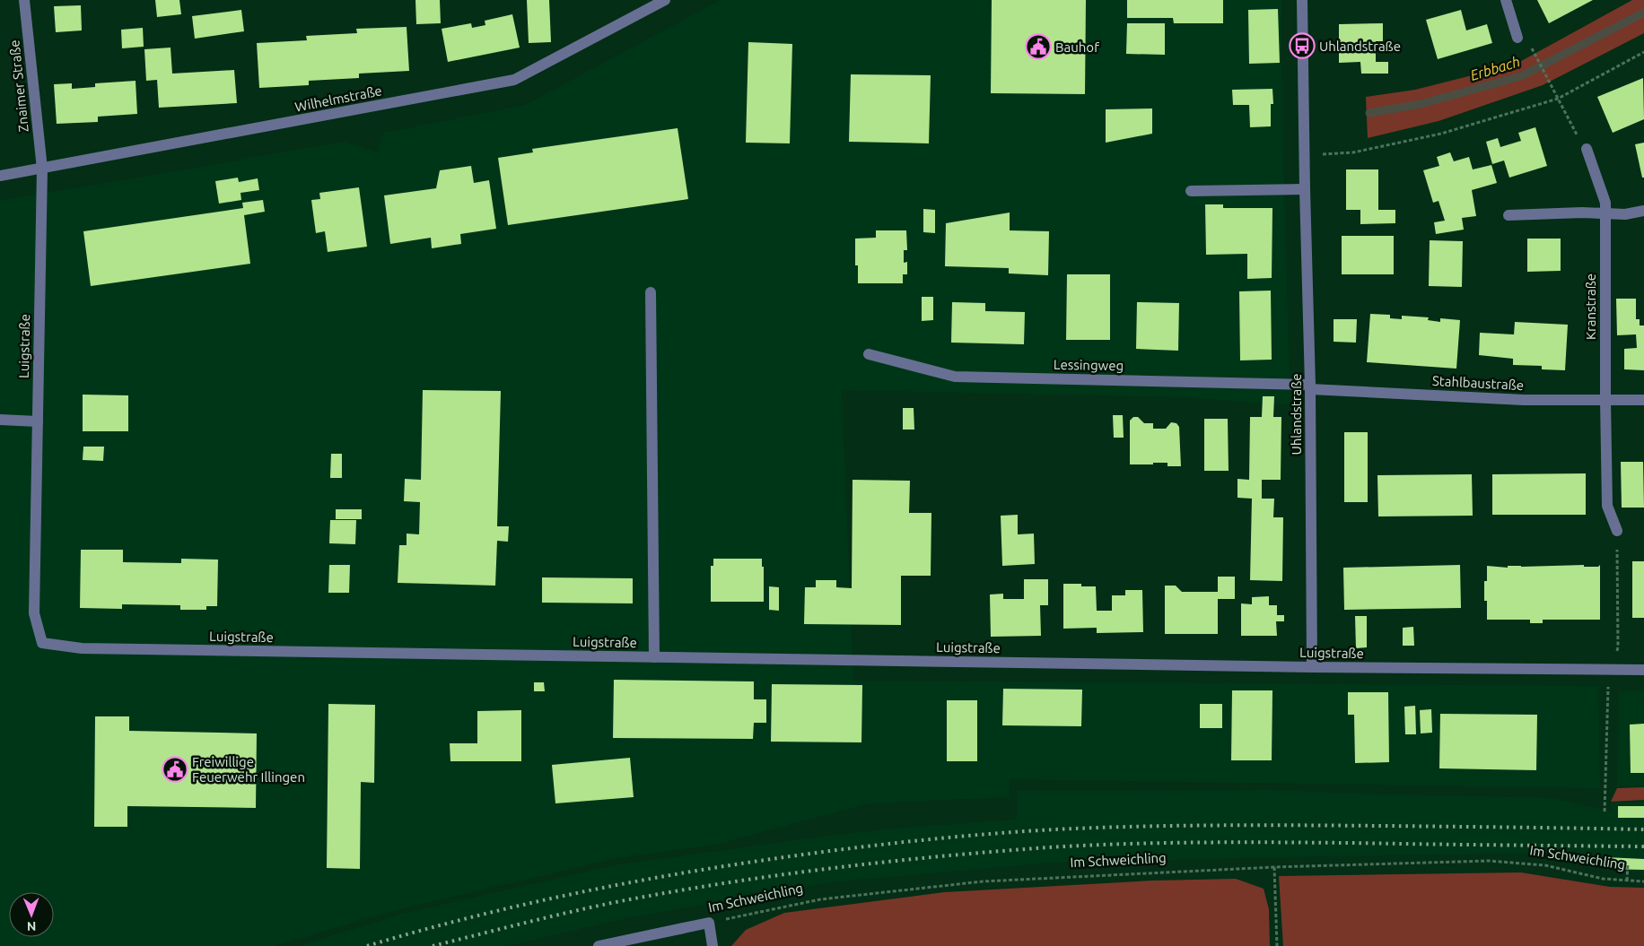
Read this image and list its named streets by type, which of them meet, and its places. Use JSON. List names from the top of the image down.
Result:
{
  "streets": {
    "street": [
      "Znaimer Straße",
      "Wilhelmstraße",
      "Kranstraße",
      "Luigstraße",
      "Lessingweg",
      "Stahlbaustraße",
      "Uhlandstraße",
      "Im Schweichling"
    ]
  },
  "crossings": [
    ["Znaimer Straße", "Wilhelmstraße"],
    ["Znaimer Straße", "Luigstraße"],
    ["Wilhelmstraße", "Luigstraße"],
    ["Kranstraße", "Stahlbaustraße"],
    ["Luigstraße", "Uhlandstraße"],
    ["Lessingweg", "Stahlbaustraße"],
    ["Lessingweg", "Uhlandstraße"],
    ["Stahlbaustraße", "Uhlandstraße"]
  ],
  "water": ["Erbbach"],
  "places": {
    "bus stop": ["Uhlandstraße"],
    "public building": ["Bauhof", "Freiwillige Feuerwehr Illingen"]
  },
  "north": "bottom"
}
